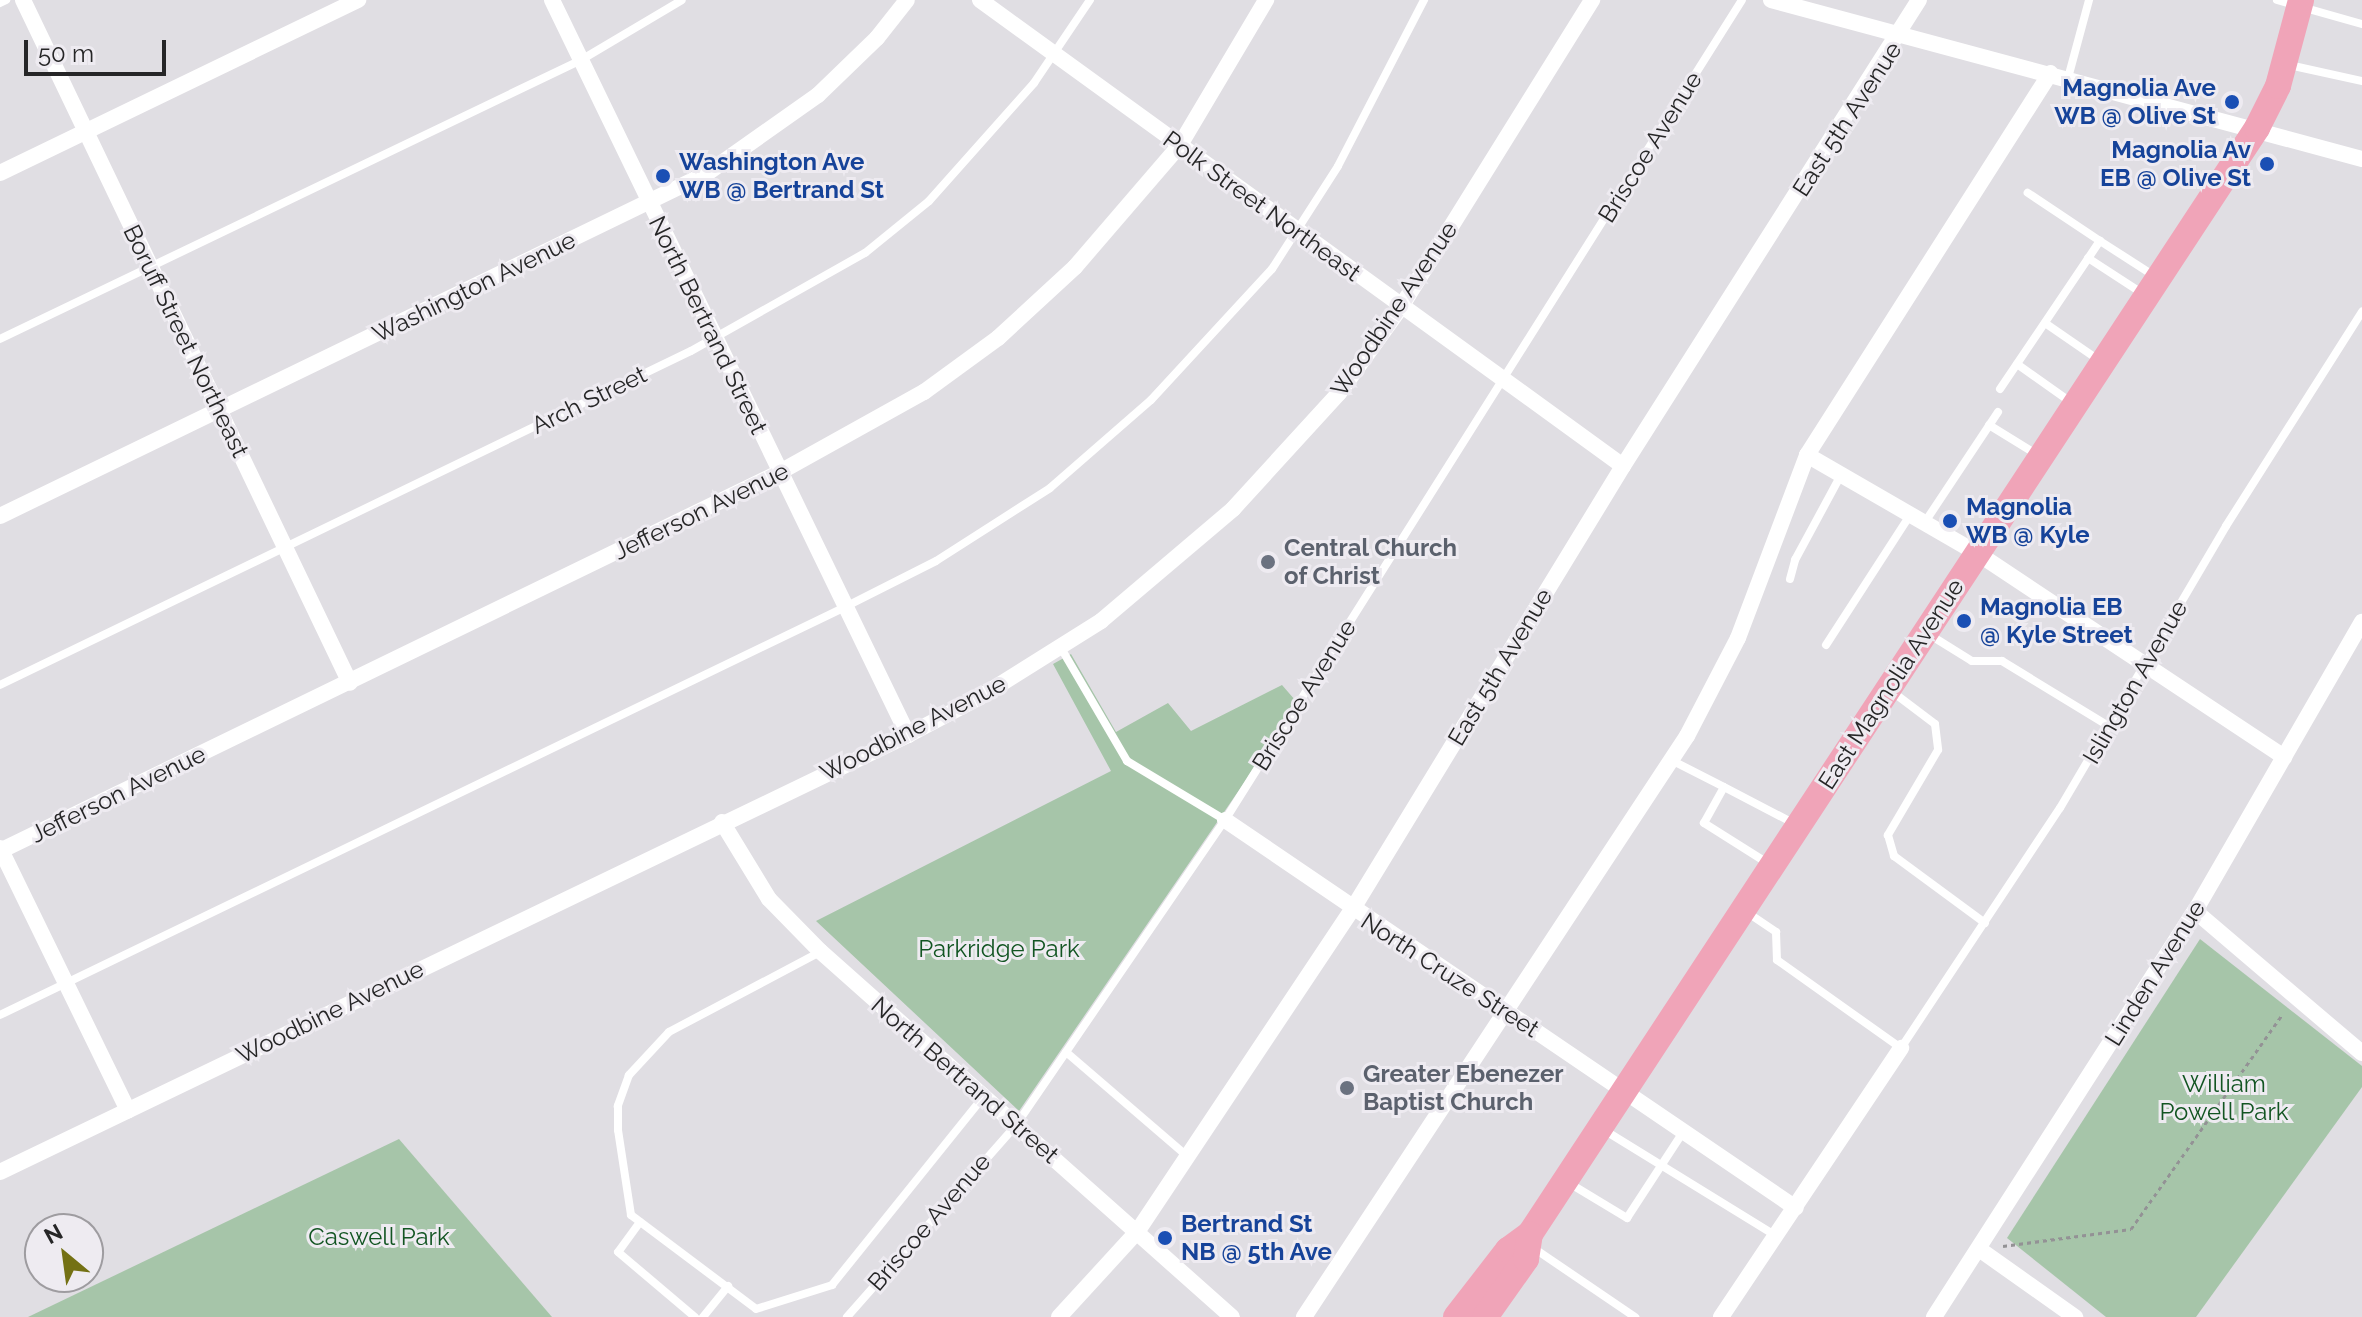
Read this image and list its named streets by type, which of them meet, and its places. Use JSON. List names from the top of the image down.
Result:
{
  "streets": {
    "main road": ["East Magnolia Avenue"],
    "street": [
      "East 5th Avenue",
      "Polk Street Northeast",
      "Washington Avenue",
      "Woodbine Avenue",
      "North Bertrand Street",
      "Boruff Street Northeast",
      "Jefferson Avenue",
      "Linden Avenue",
      "North Cruze Street"
    ],
    "lane": ["Briscoe Avenue", "Arch Street", "Islington Avenue"]
  },
  "crossings": [
    ["East 5th Avenue", "Polk Street Northeast"],
    ["East 5th Avenue", "North Bertrand Street"],
    ["East 5th Avenue", "North Cruze Street"],
    ["Briscoe Avenue", "Polk Street Northeast"],
    ["Briscoe Avenue", "North Bertrand Street"],
    ["Briscoe Avenue", "North Cruze Street"],
    ["Polk Street Northeast", "Woodbine Avenue"],
    ["Polk Street Northeast", "Arch Street"],
    ["Polk Street Northeast", "Jefferson Avenue"],
    ["Washington Avenue", "North Bertrand Street"],
    ["Washington Avenue", "Boruff Street Northeast"],
    ["Woodbine Avenue", "North Bertrand Street"],
    ["North Bertrand Street", "Arch Street"],
    ["North Bertrand Street", "Jefferson Avenue"],
    ["Boruff Street Northeast", "Arch Street"],
    ["Boruff Street Northeast", "Jefferson Avenue"],
    ["East Magnolia Avenue", "North Cruze Street"]
  ],
  "parks": ["Parkridge Park", "William Powell Park", "Caswell Park"],
  "places": [
    "Magnolia Ave WB @ Olive St",
    "Magnolia Av EB @ Olive St",
    "Washington Ave WB @ Bertrand St",
    "Magnolia WB @ Kyle",
    "Central Church of Christ",
    "Magnolia EB @ Kyle Street",
    "Greater Ebenezer Baptist Church",
    "Bertrand St NB @ 5th Ave"
  ],
  "scale_bar": "50 m",
  "north": "top left"
}
